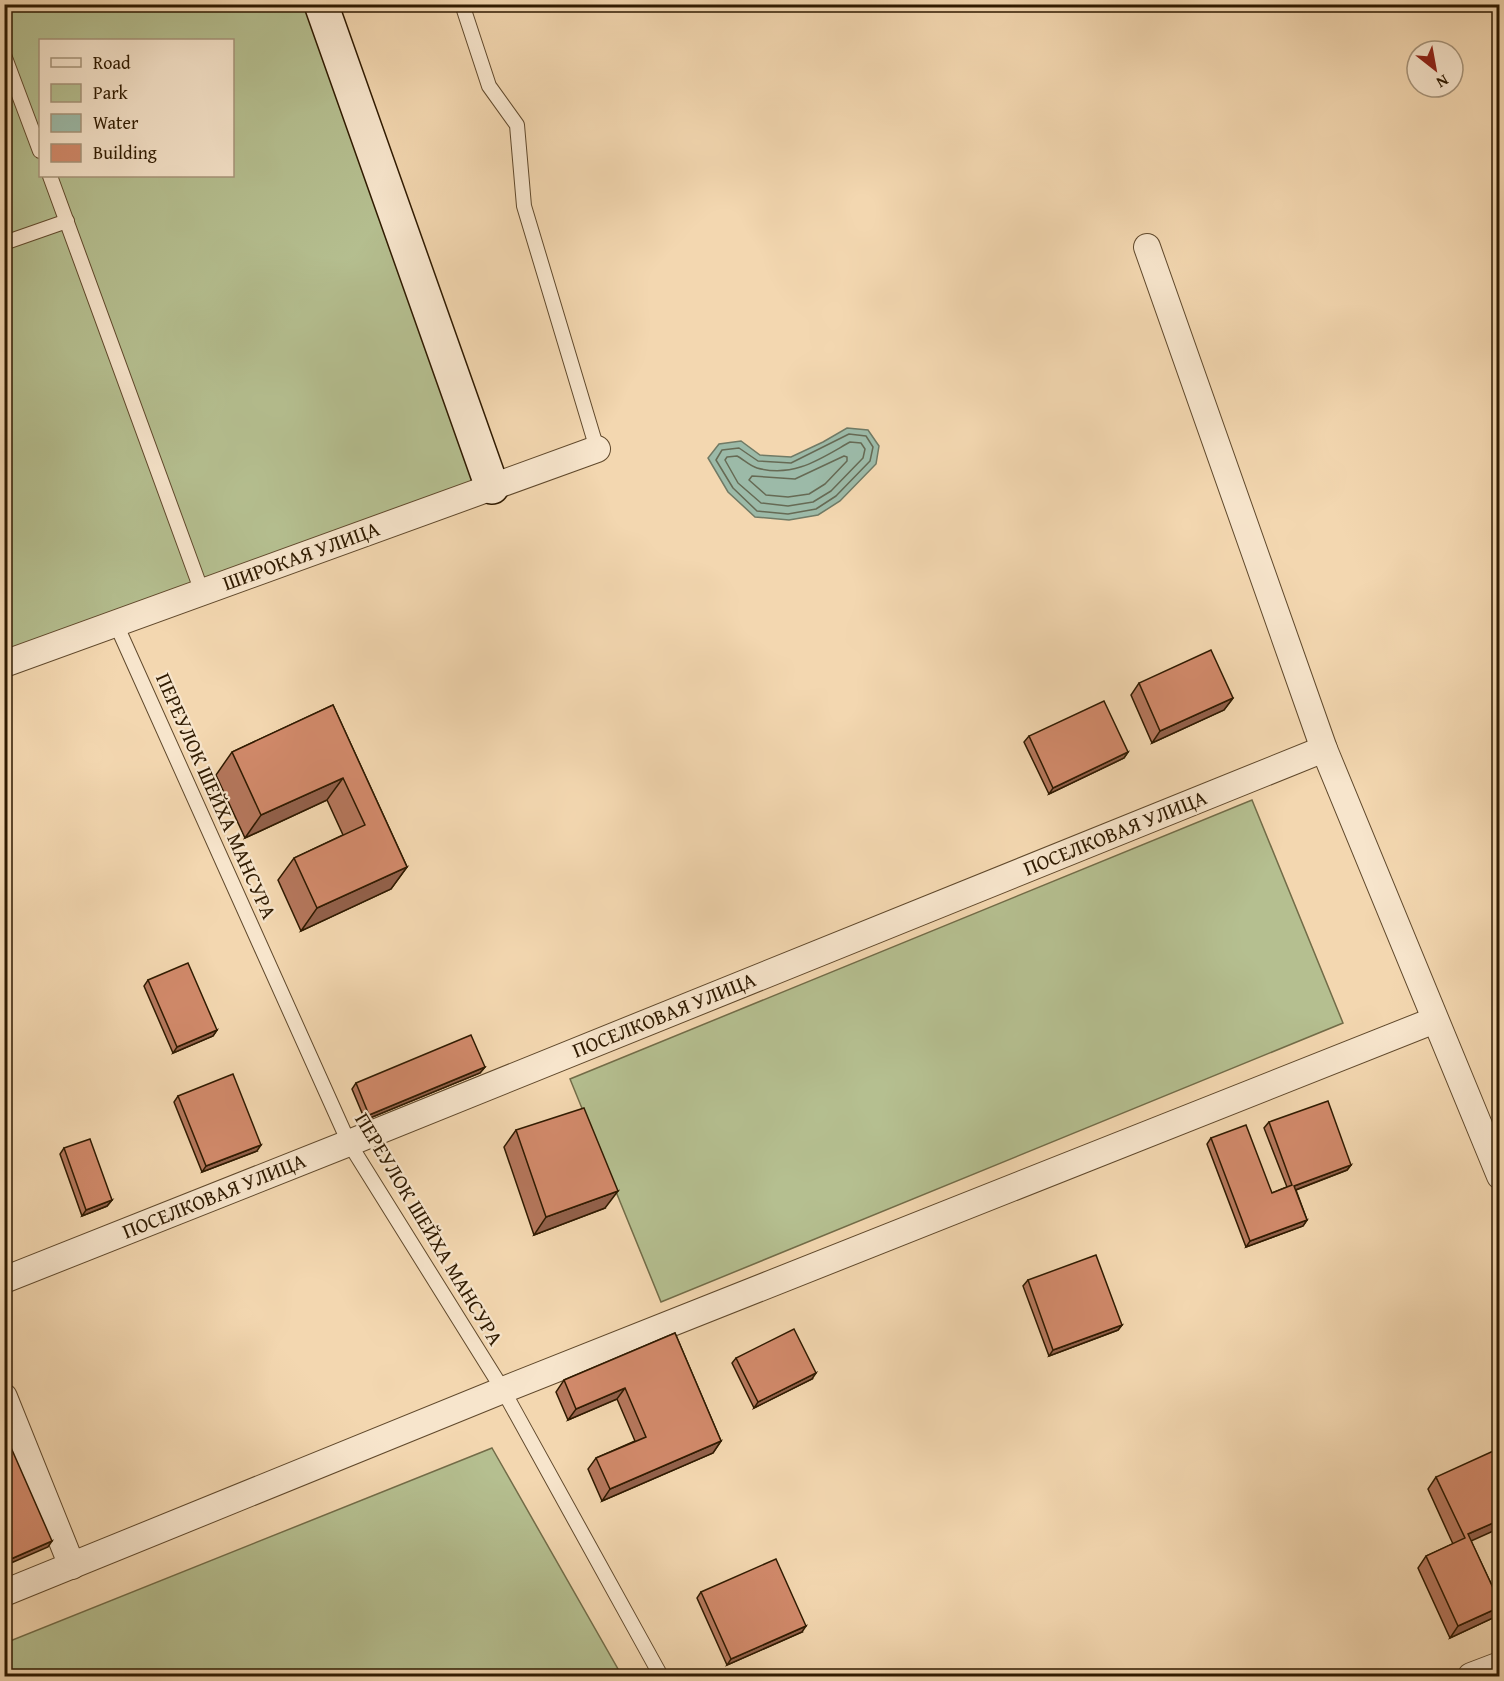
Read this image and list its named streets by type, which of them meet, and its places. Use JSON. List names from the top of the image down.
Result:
{
  "streets": {
    "street": ["ШИРОКАЯ УЛИЦА", "ПОСЕЛКОВАЯ УЛИЦА"],
    "lane": ["ПЕРЕУЛОК ШЕЙХА МАНСУРА"]
  },
  "crossings": [
    ["ШИРОКАЯ УЛИЦА", "ПЕРЕУЛОК ШЕЙХА МАНСУРА"],
    ["ПЕРЕУЛОК ШЕЙХА МАНСУРА", "ПОСЕЛКОВАЯ УЛИЦА"]
  ],
  "legend": [
    "Road",
    "Park",
    "Water",
    "Building"
  ],
  "north": "bottom right"
}
